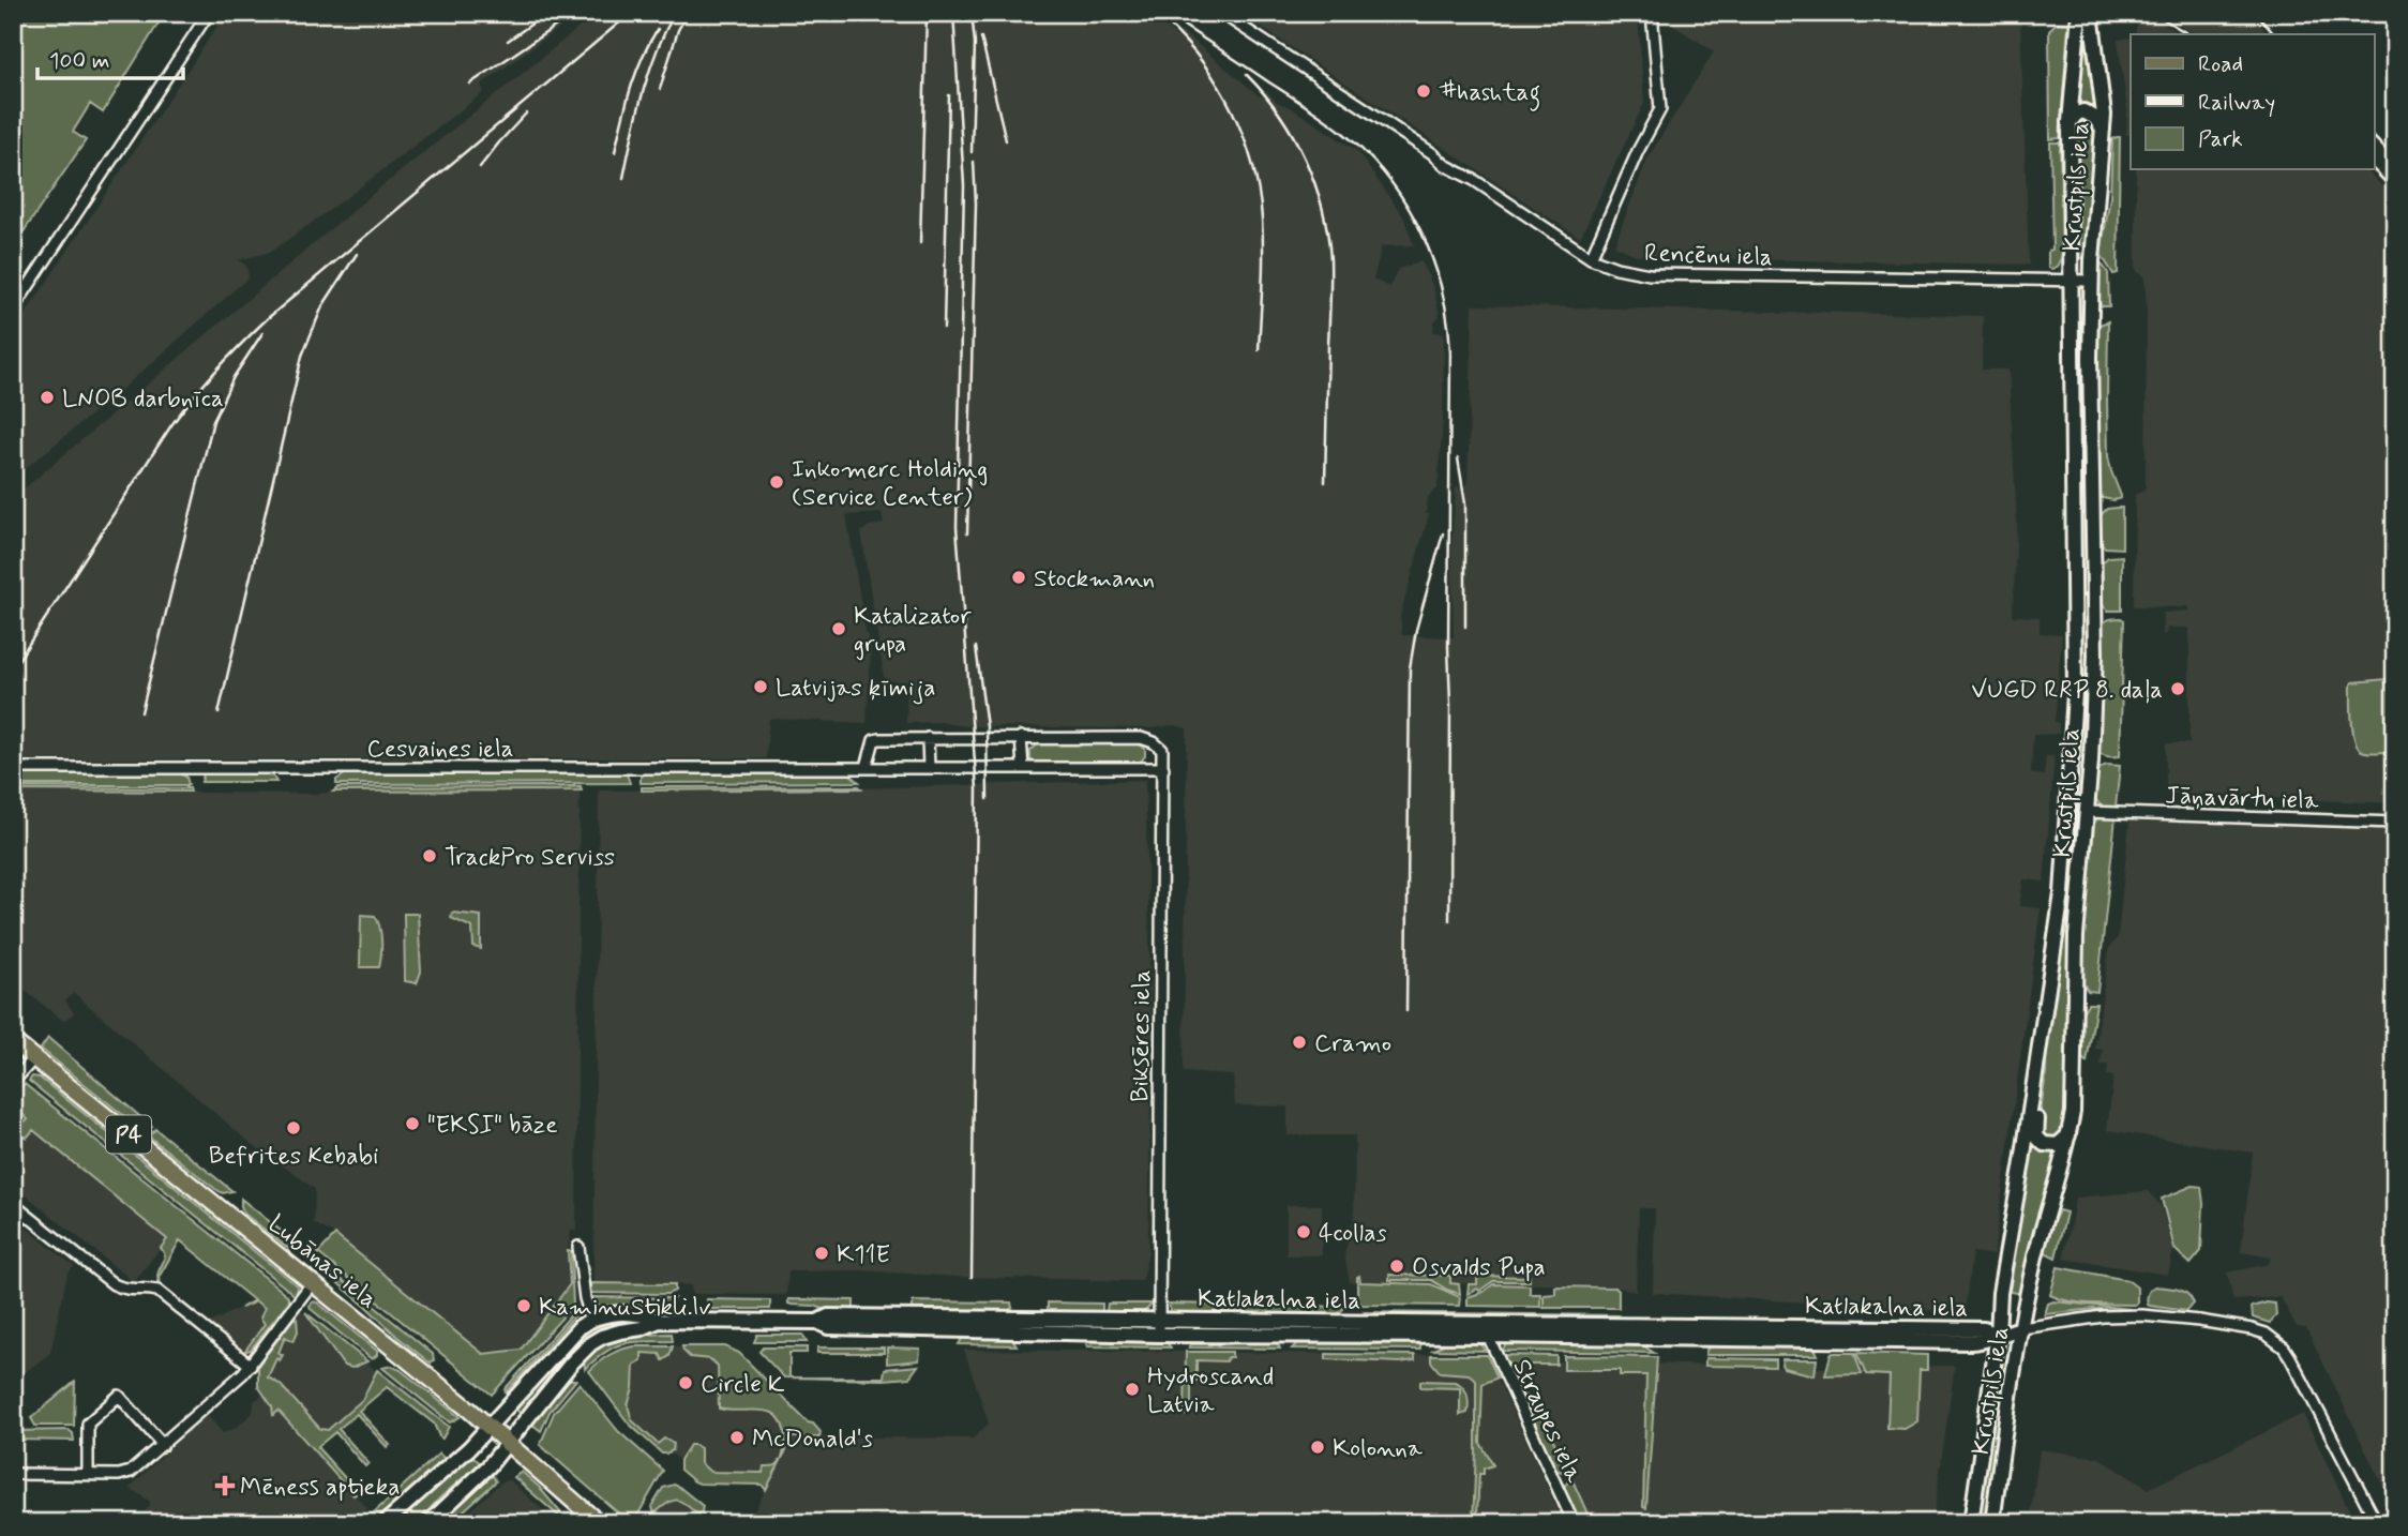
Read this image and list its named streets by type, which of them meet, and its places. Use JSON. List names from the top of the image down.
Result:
{
  "streets": {
    "main road": [
      "Krustpils iela",
      "P4",
      "Lubānas iela",
      "Katlakalna iela"
    ],
    "street": [
      "Rencēnu iela",
      "Cesvaines iela",
      "Jāņavārtu iela",
      "Biksēres iela",
      "Straupes iela"
    ]
  },
  "crossings": [
    ["Krustpils iela", "Rencēnu iela"],
    ["Krustpils iela", "Jāņavārtu iela"],
    ["Krustpils iela", "Katlakalna iela"],
    ["Cesvaines iela", "Biksēres iela"],
    ["Biksēres iela", "Katlakalna iela"],
    ["Lubānas iela", "Katlakalna iela"],
    ["Katlakalna iela", "Straupes iela"]
  ],
  "places": {
    "other": [
      "#hashtag",
      "LNOB darbnīca",
      "Inkomerc Holding (Service Center)",
      "Stockmann",
      "Katalizator grupa",
      "Latvijas ķīmija",
      "VUGD RRP 8. daļa",
      "TrackPro Serviss",
      "Cramo",
      "\"EKSI\" bāze",
      "Befrites Kebabi",
      "4collas",
      "K11E",
      "Osvalds Pupa",
      "KaminuStikli.lv",
      "Circle K",
      "Hydroscand Latvia",
      "McDonald's",
      "Kolonna"
    ],
    "health": ["Mēness aptieka"]
  },
  "legend": ["Road", "Railway", "Park"],
  "scale_bar": "100 m"
}
